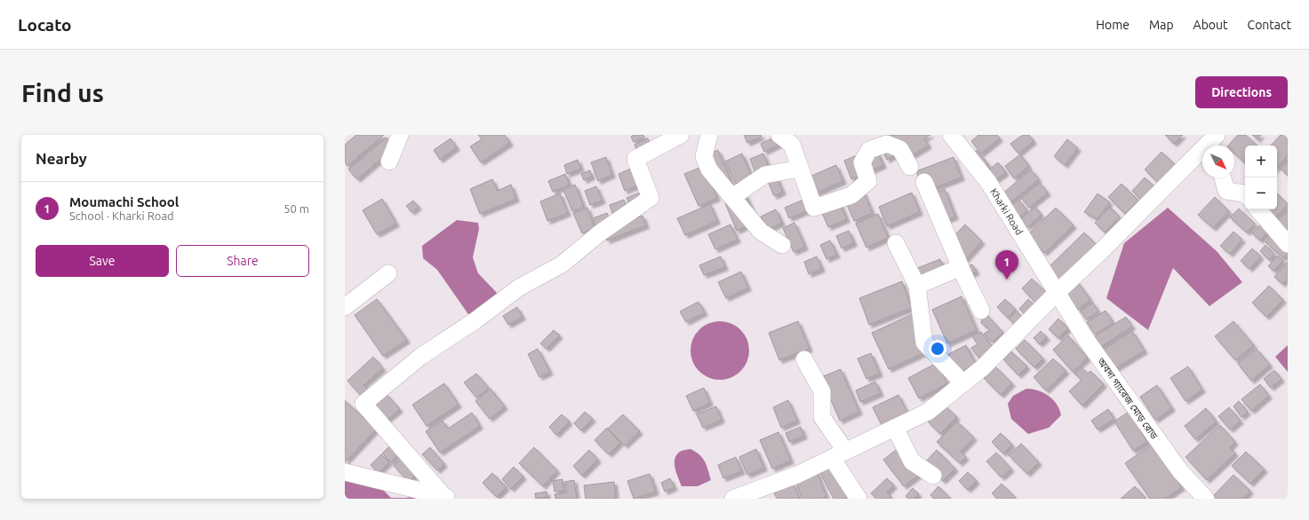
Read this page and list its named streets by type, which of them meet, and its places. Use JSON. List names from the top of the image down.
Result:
{
  "streets": {
    "street": ["Kharki Road", "অবদা গ্যারেজ মোড় রোড"]
  },
  "crossings": [
    ["Kharki Road", "অবদা গ্যারেজ মোড় রোড"]
  ],
  "north": "bottom right",
  "page": {
    "header": "Locato",
    "nav": [
      "Home",
      "Map",
      "About",
      "Contact"
    ],
    "buttons": [
      "Directions",
      ["Save", "Share"]
    ],
    "title": "Find us",
    "heading": "Nearby",
    "map_buttons": ["+", "−"],
    "list": [
      {
        "mark": "1",
        "name": "Moumachi School",
        "note": "School · Kharki Road",
        "value": "50 m"
      }
    ],
    "pins": "1"
  }
}
